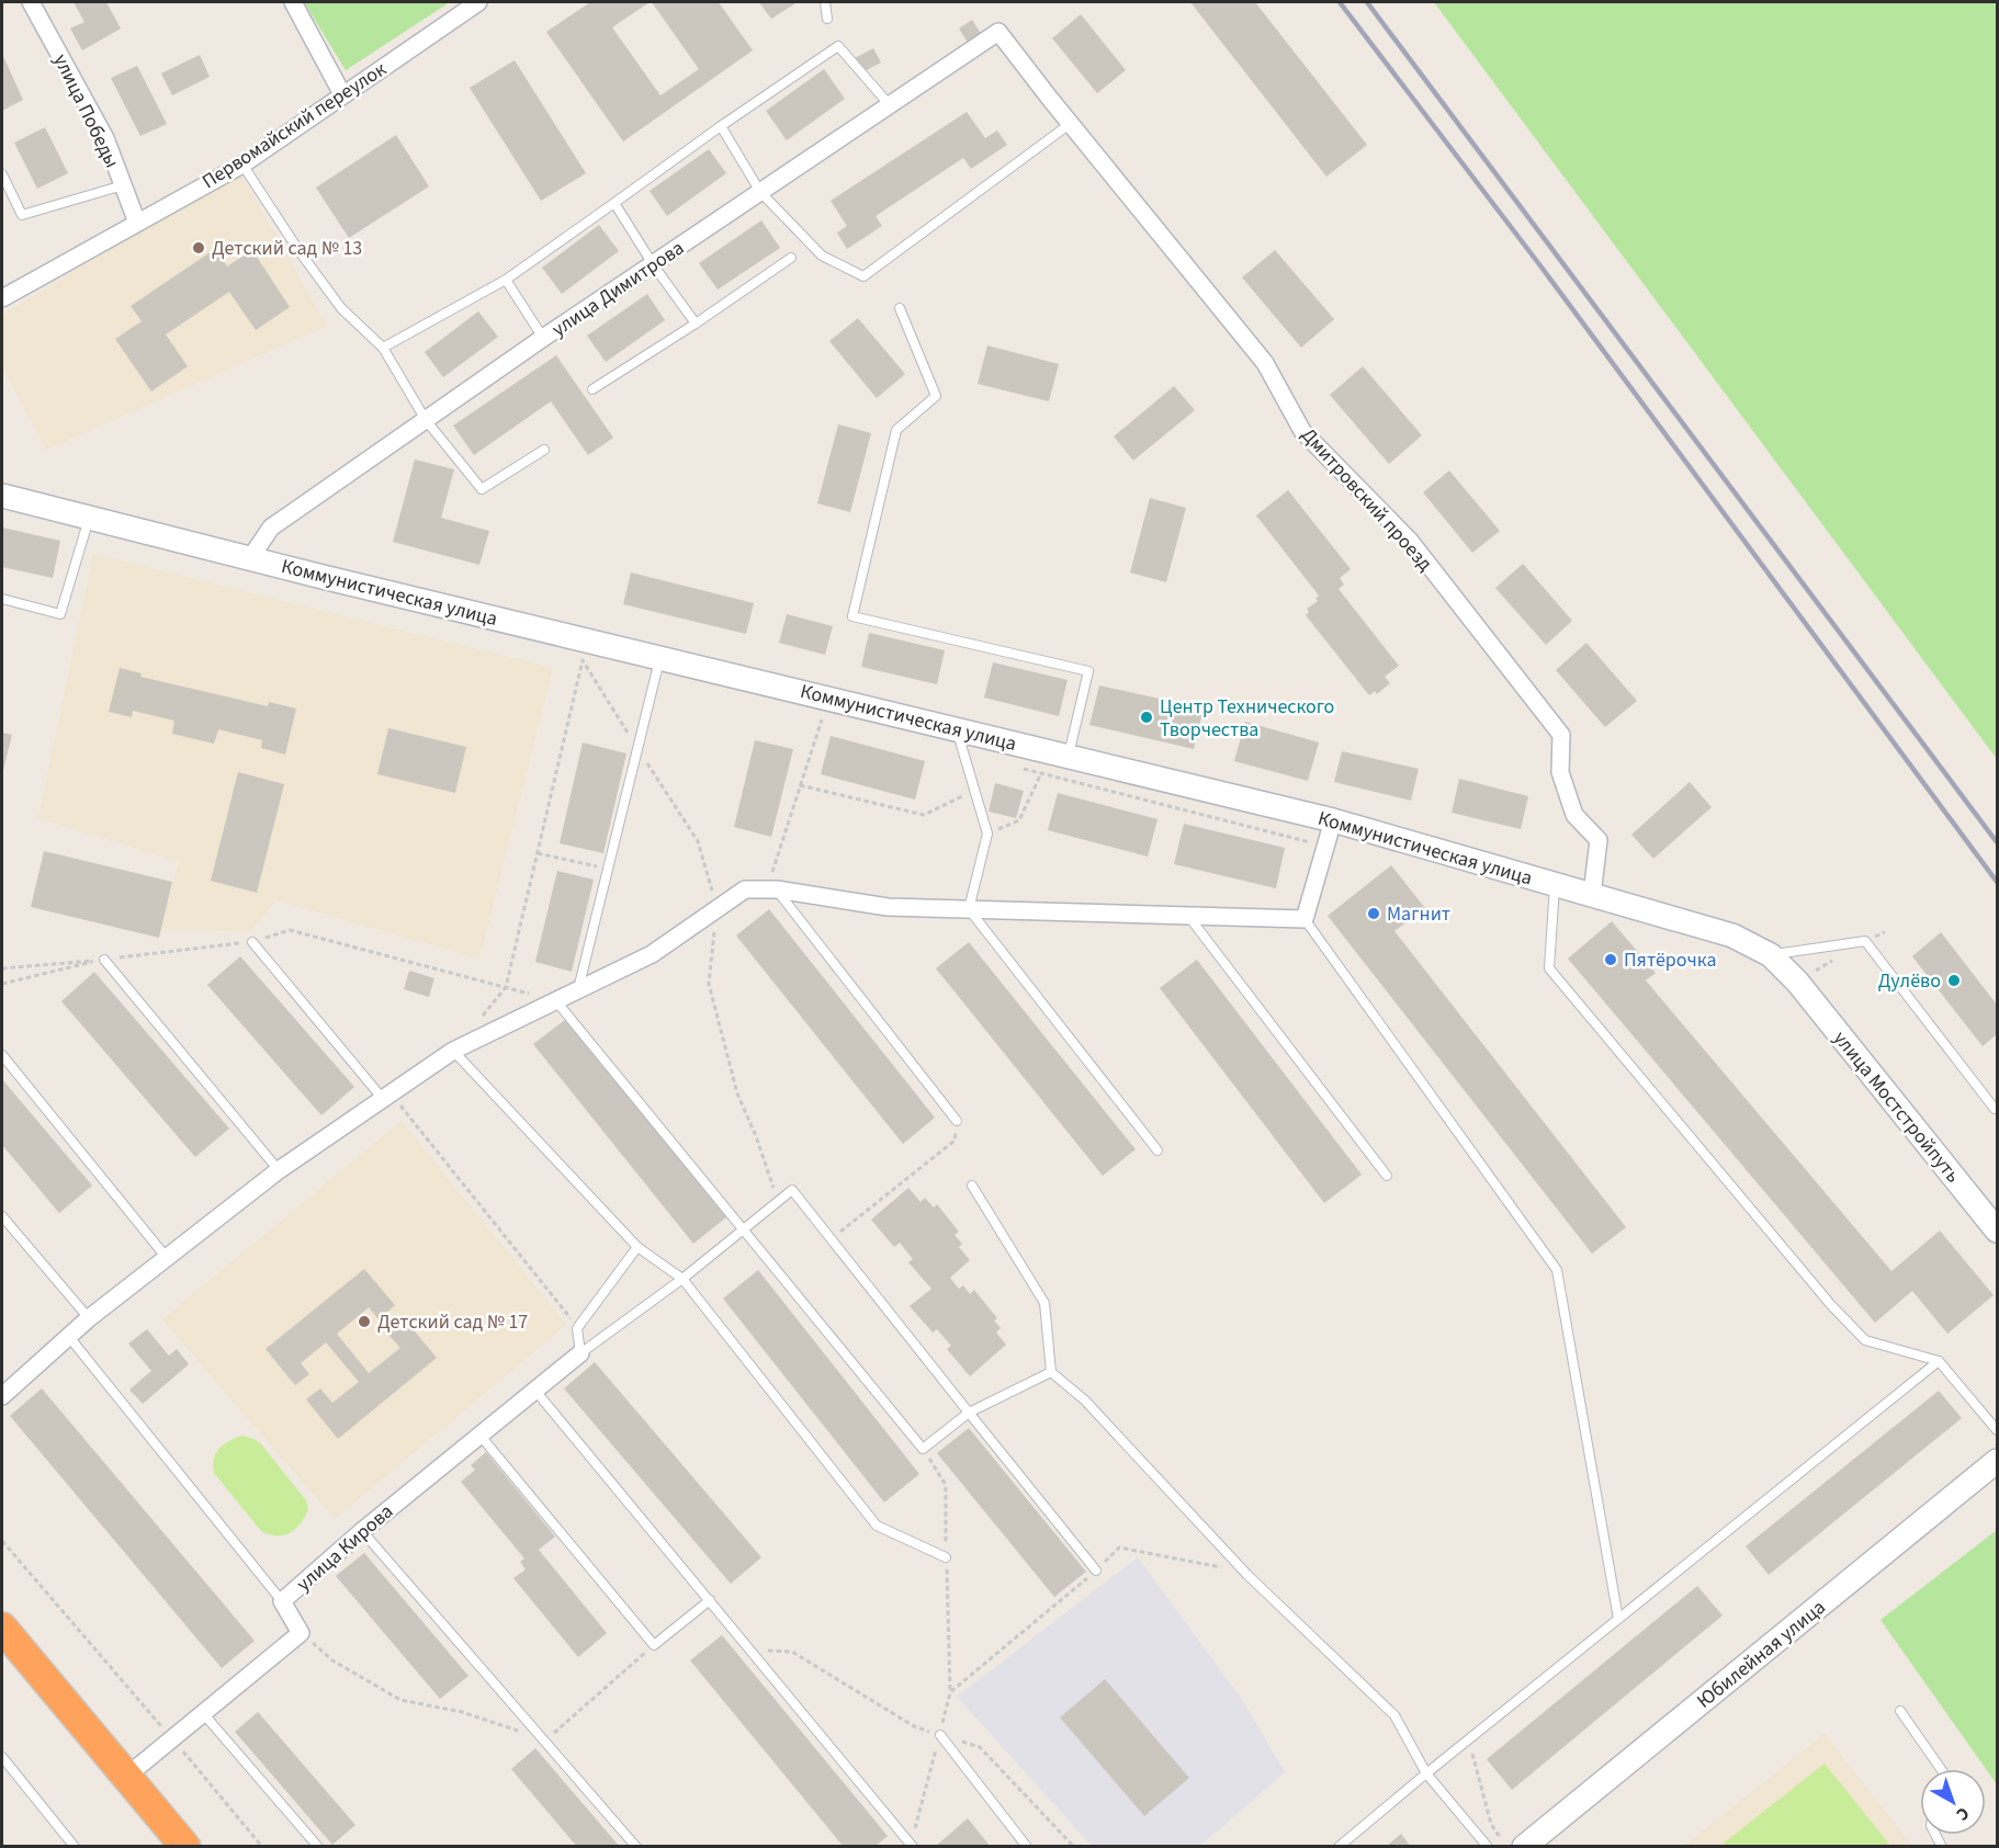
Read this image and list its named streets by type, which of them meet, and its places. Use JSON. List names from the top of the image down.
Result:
{
  "streets": {
    "street": [
      "улица Победы",
      "Первомайский переулок",
      "улица Димитрова",
      "Дмитровский проезд",
      "Коммунистическая улица",
      "улица Мостстройпуть",
      "улица Кирова",
      "Юбилейная улица"
    ]
  },
  "crossings": [
    ["улица Победы", "Первомайский переулок"],
    ["улица Димитрова", "Дмитровский проезд"],
    ["улица Димитрова", "Коммунистическая улица"],
    ["Дмитровский проезд", "Коммунистическая улица"],
    ["Коммунистическая улица", "улица Мостстройпуть"]
  ],
  "places": [
    "Детский сад № 13",
    "Центр Технического Творчества",
    "Магнит",
    "Пятёрочка",
    "Дулёво",
    "Детский сад № 17"
  ],
  "north": "bottom right"
}
